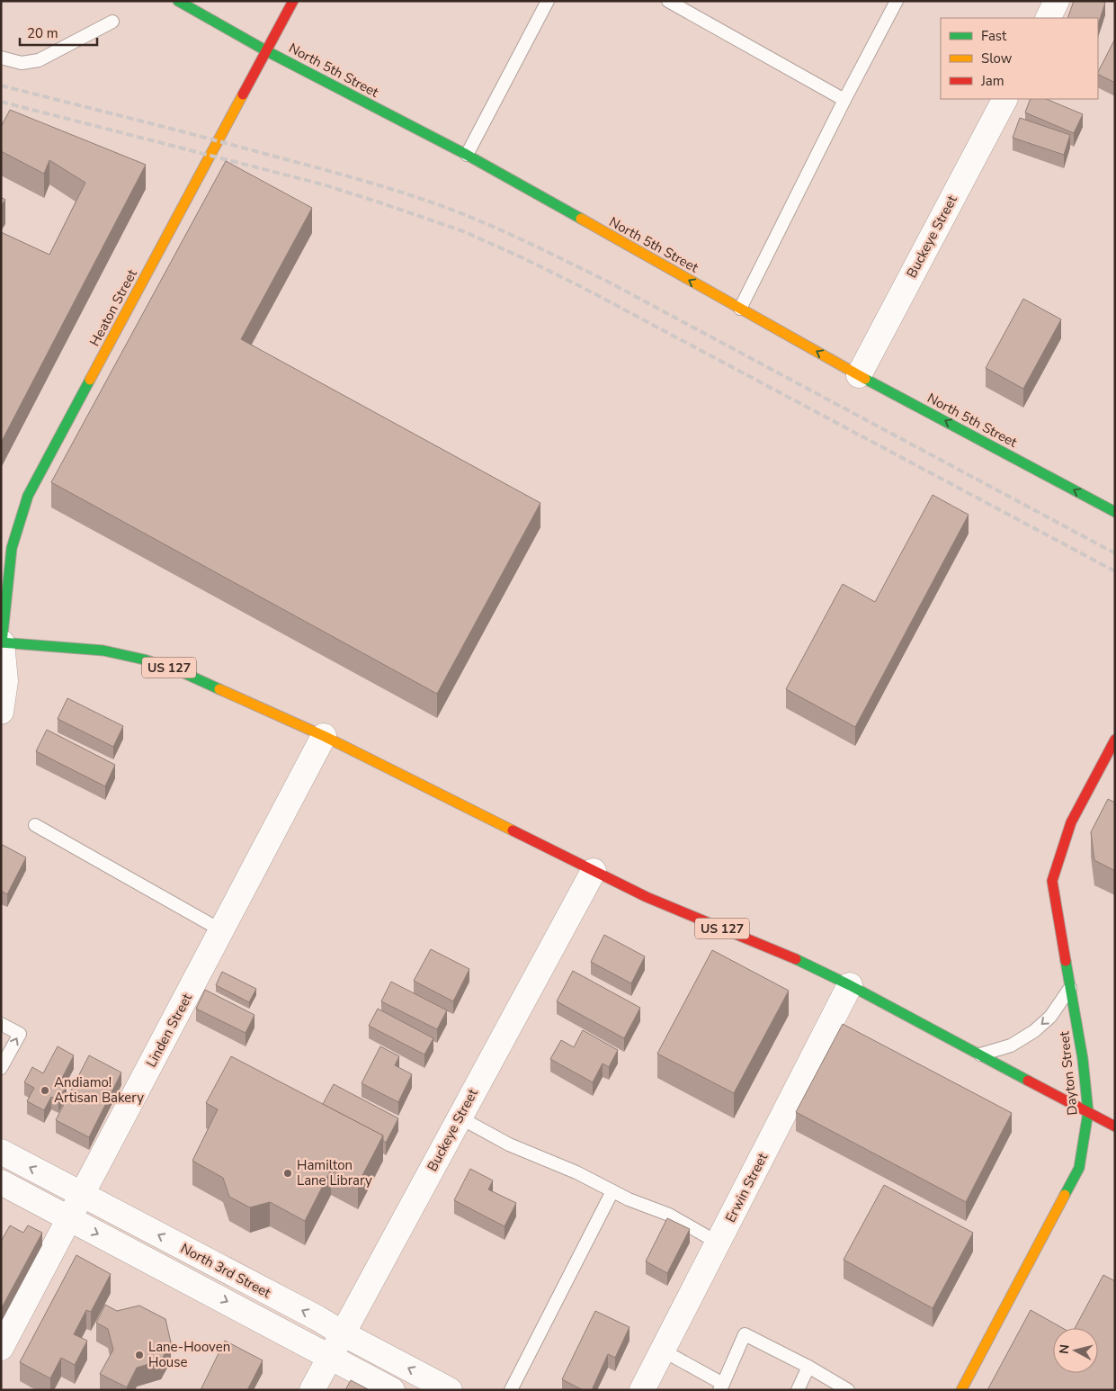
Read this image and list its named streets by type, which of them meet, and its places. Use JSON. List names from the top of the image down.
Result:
{
  "streets": {
    "main road": [
      "North 5th Street",
      "Heaton Street",
      "US 127",
      "Dayton Street"
    ],
    "street": [
      "Buckeye Street",
      "Linden Street",
      "Erwin Street",
      "North 3rd Street"
    ]
  },
  "crossings": [
    ["North 5th Street", "Buckeye Street"],
    ["North 5th Street", "Heaton Street"],
    ["Buckeye Street", "US 127"],
    ["Buckeye Street", "North 3rd Street"],
    ["Heaton Street", "US 127"],
    ["US 127", "Linden Street"],
    ["US 127", "Dayton Street"],
    ["US 127", "Erwin Street"],
    ["Linden Street", "North 3rd Street"]
  ],
  "one_way": ["North 5th Street"],
  "places": ["Andiamo! Artisan Bakery", "Hamilton Lane Library", "Lane-Hooven House"],
  "legend": ["Fast", "Slow", "Jam"],
  "scale_bar": "20 m",
  "north": "left"
}
